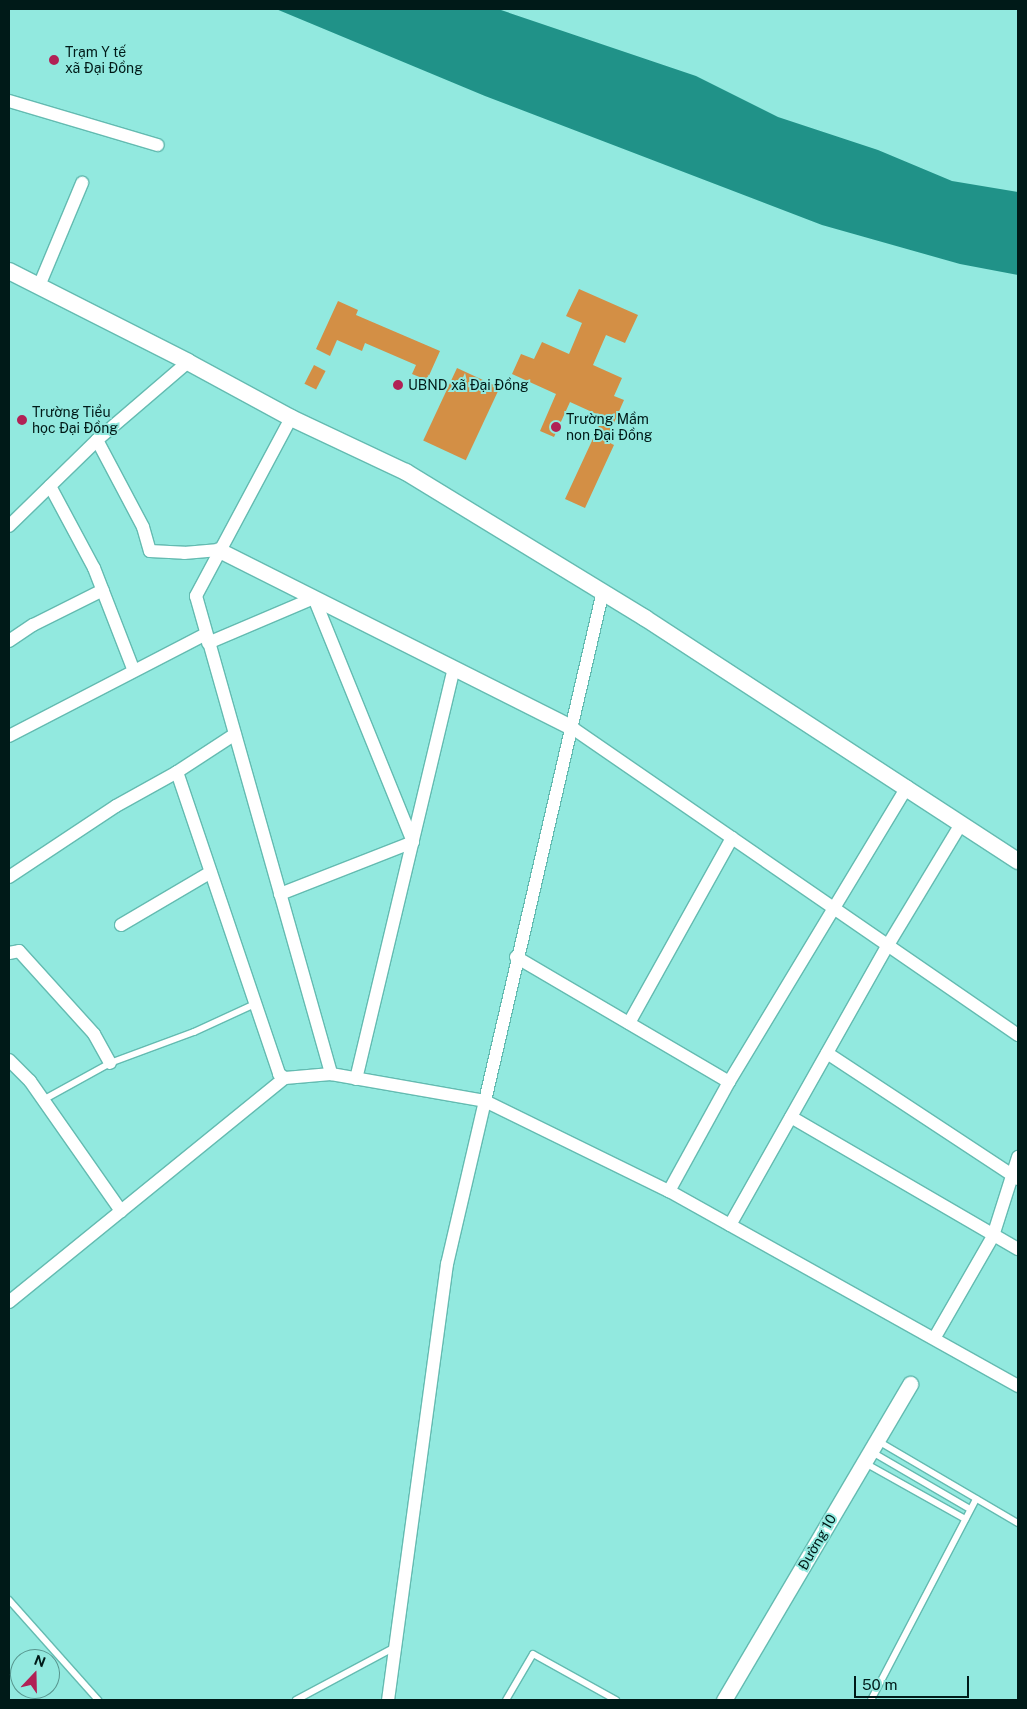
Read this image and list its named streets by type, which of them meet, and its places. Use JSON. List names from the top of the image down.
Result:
{
  "streets": {
    "street": ["Đường 10"]
  },
  "places": [
    "Trạm Y tế xã Đại Đồng",
    "UBND xã Đại Đồng",
    "Trường Tiểu học Đại Đồng",
    "Trường Mầm non Đại Đồng"
  ],
  "scale_bar": "50 m",
  "north": "top"
}
